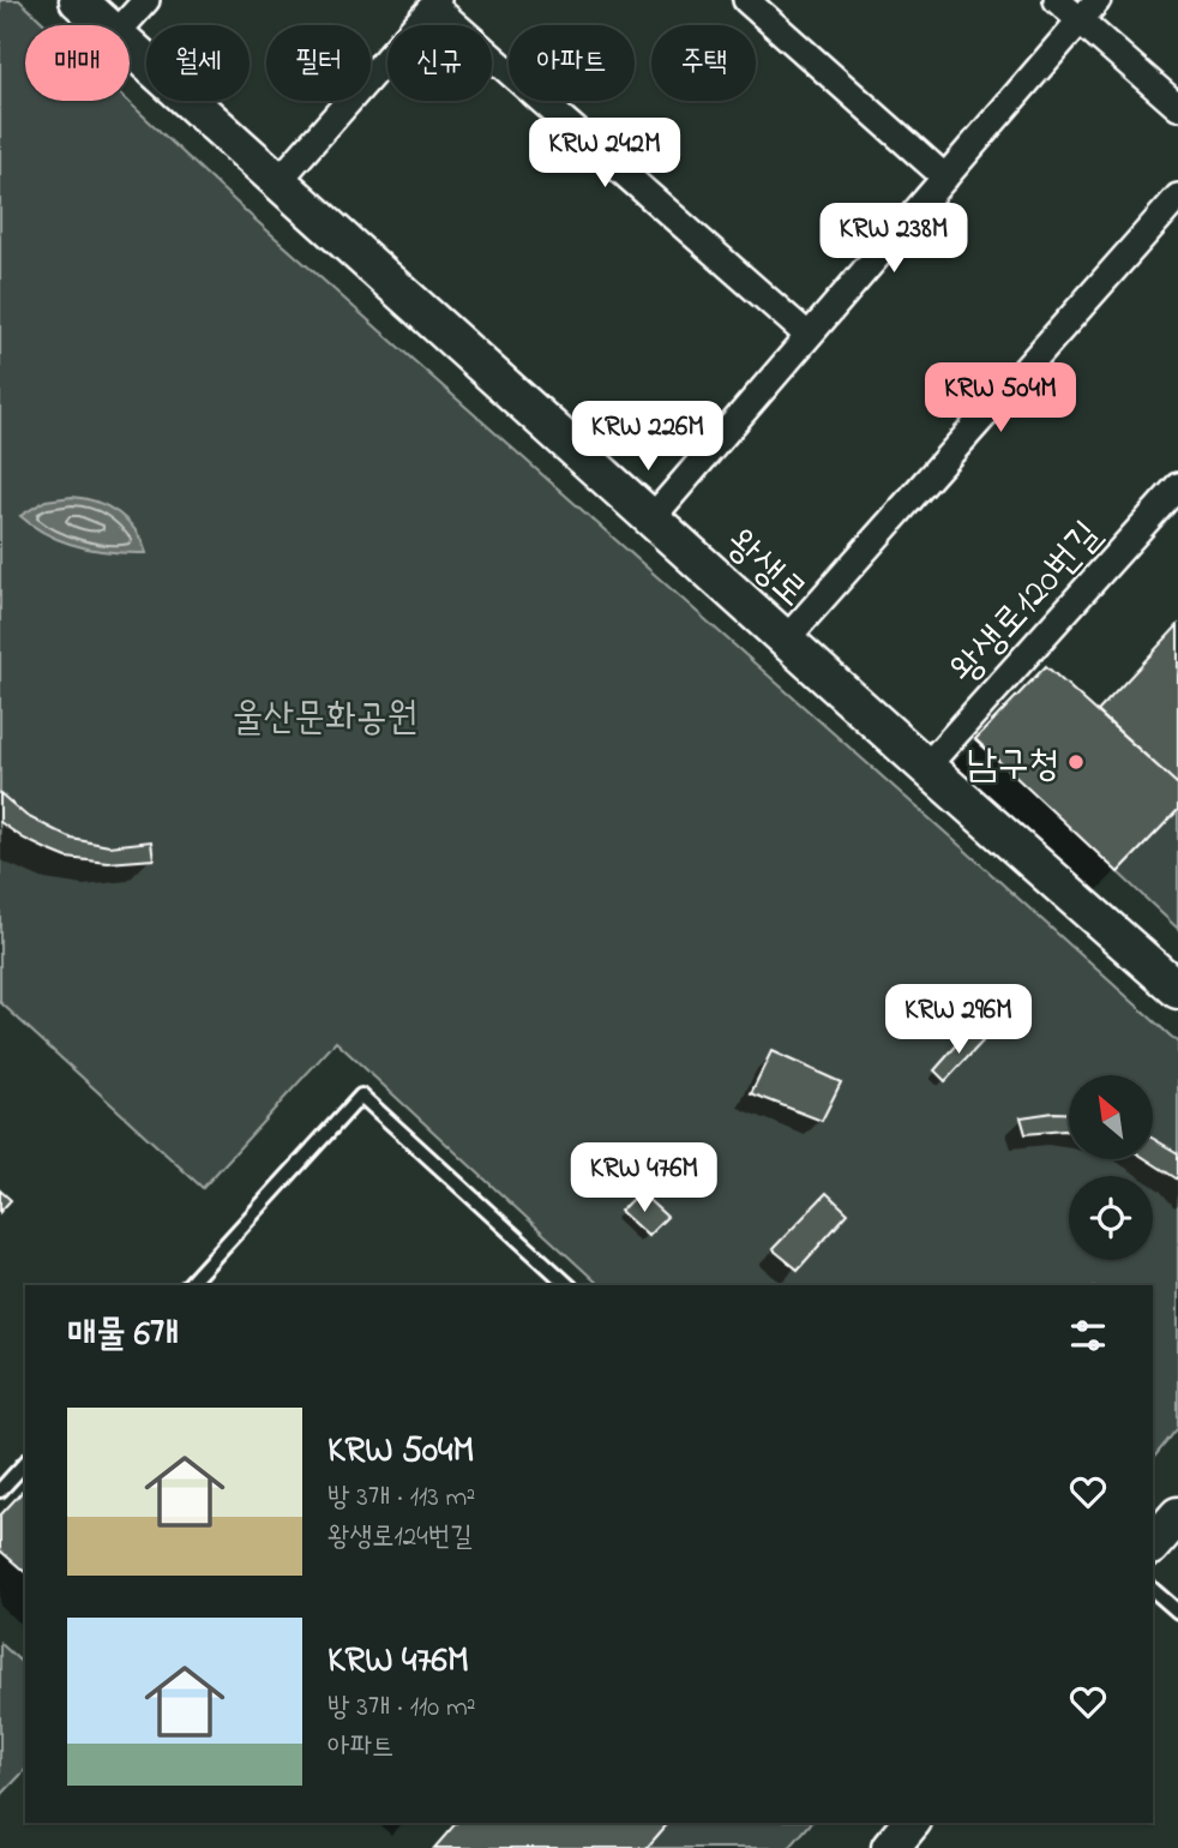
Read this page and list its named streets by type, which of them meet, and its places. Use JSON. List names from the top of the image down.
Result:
{
  "streets": {
    "main road": ["왕생로"],
    "street": ["왕생로120번길"]
  },
  "crossings": [
    ["왕생로", "왕생로120번길"]
  ],
  "parks": ["울산문화공원"],
  "places": ["남구청"],
  "north": "top left",
  "page": {
    "chip": [
      "매매",
      "월세",
      "필터",
      "신규",
      "아파트",
      "주택"
    ],
    "price": [
      "KRW 242M",
      "KRW 238M",
      "KRW 504M",
      "KRW 226M",
      "KRW 296M",
      "KRW 476M"
    ],
    "heading": "매물 6개",
    "list": [
      {
        "name": "KRW 504M",
        "note": "방 3개 · 113 m² · 왕생로124번길"
      },
      {
        "name": "KRW 476M",
        "note": "방 3개 · 110 m² · 아파트"
      }
    ]
  }
}
